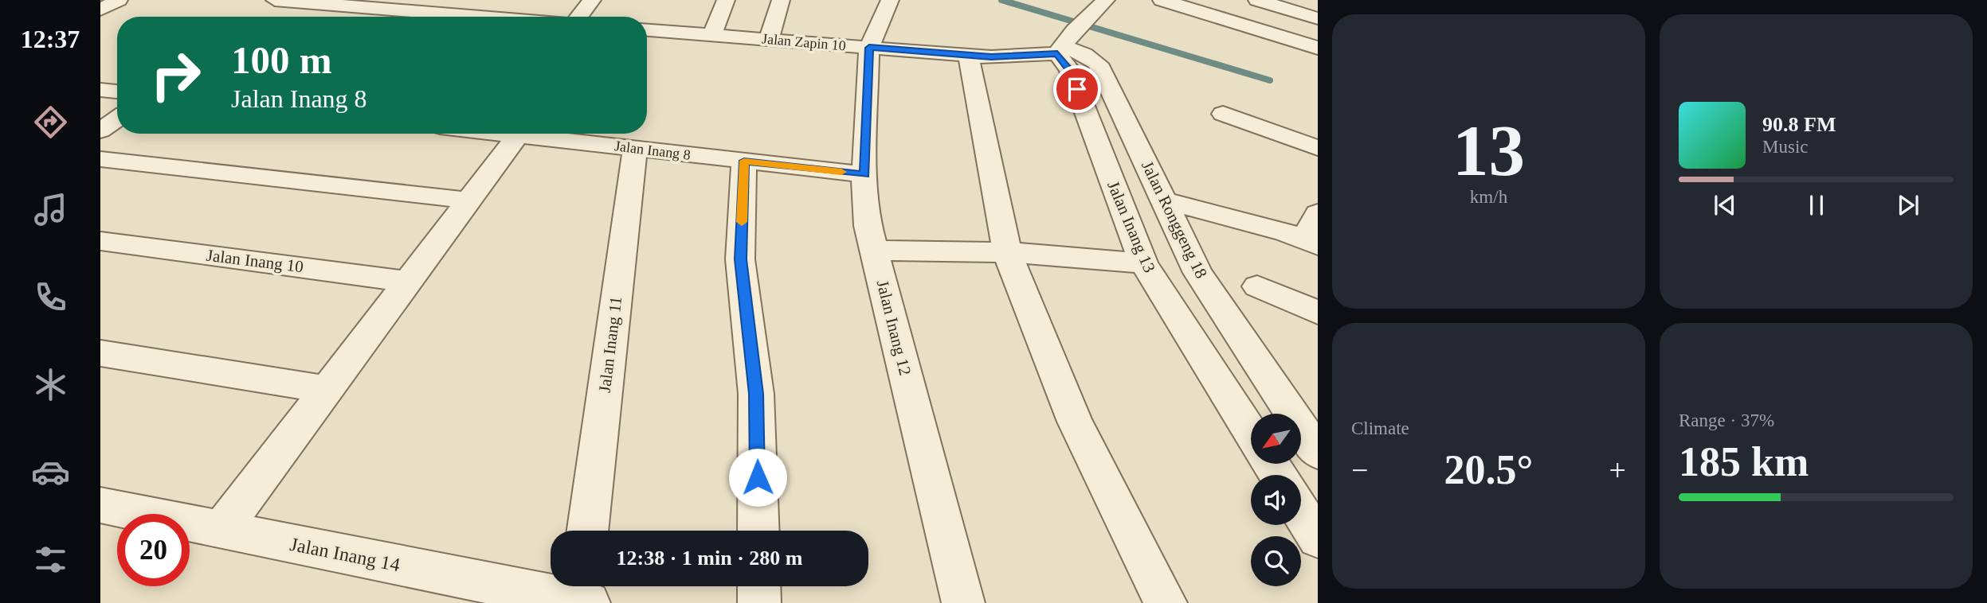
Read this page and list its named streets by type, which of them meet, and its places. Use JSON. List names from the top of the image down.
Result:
{
  "streets": {
    "street": [
      "Jalan Zapin 10",
      "Jalan Inang 8",
      "Jalan Ronggeng 18",
      "Jalan Inang 13",
      "Jalan Inang 10",
      "Jalan Inang 12",
      "Jalan Inang 11",
      "Jalan Inang 14"
    ]
  },
  "crossings": [
    ["Jalan Zapin 10", "Jalan Ronggeng 18"],
    ["Jalan Zapin 10", "Jalan Inang 13"],
    ["Jalan Zapin 10", "Jalan Inang 12"],
    ["Jalan Inang 8", "Jalan Inang 12"],
    ["Jalan Inang 8", "Jalan Inang 11"],
    ["Jalan Ronggeng 18", "Jalan Inang 13"]
  ],
  "north": "bottom left",
  "page": {
    "tabs": "12:37",
    "tile": [
      ["13", "km/h"],
      "Climate",
      ["Range · 37%", "185 km"]
    ],
    "turn": ["100 m", "Jalan Inang 8"],
    "song": ["90.8 FM", "Music"],
    "heat": ["−", "20.5°", "+"],
    "limit": "20",
    "trip": "12:38 · 1 min · 280 m"
  }
}
